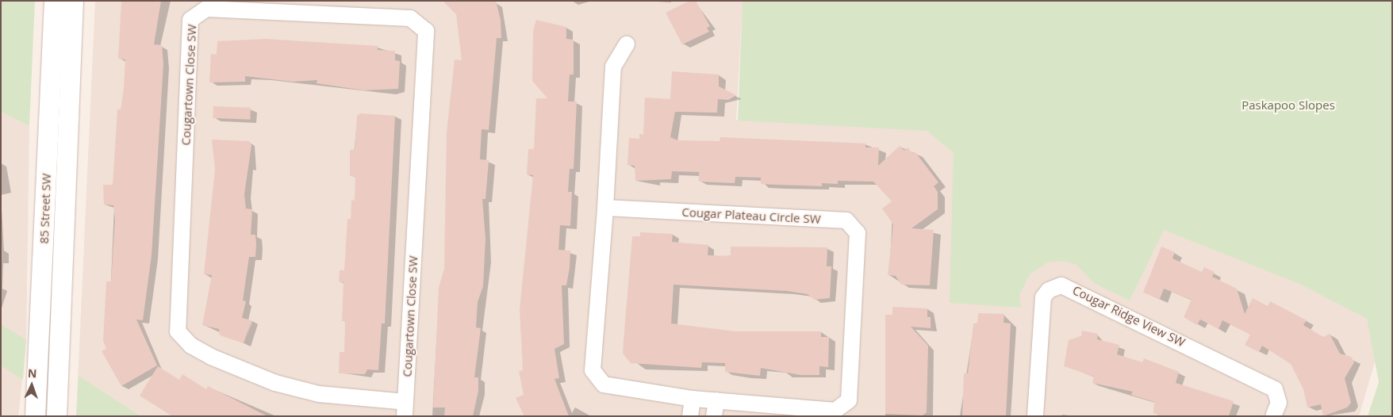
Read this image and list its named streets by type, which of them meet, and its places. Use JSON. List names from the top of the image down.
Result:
{
  "streets": {
    "street": [
      "Cougartown Close SW",
      "85 Street SW",
      "Cougar Plateau Circle SW",
      "Cougar Ridge View SW"
    ]
  },
  "parks": ["Paskapoo Slopes"],
  "north": "top"
}
